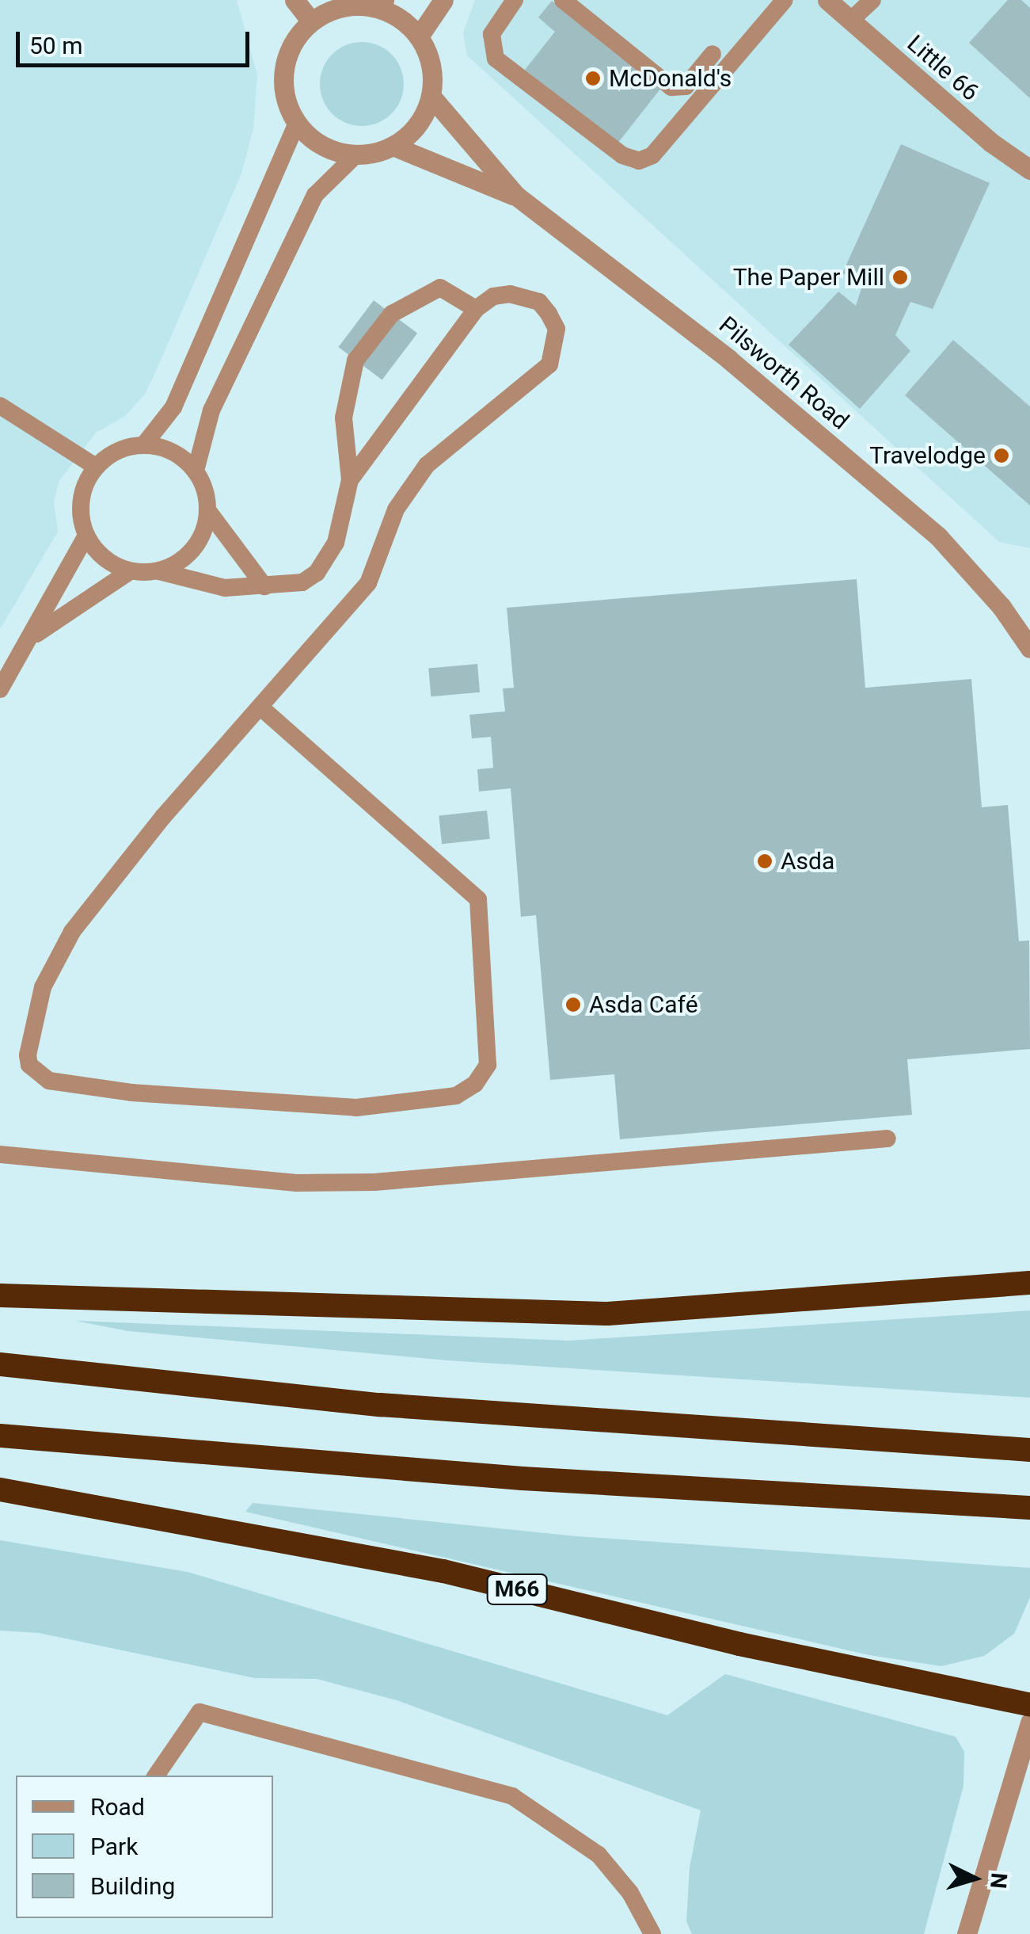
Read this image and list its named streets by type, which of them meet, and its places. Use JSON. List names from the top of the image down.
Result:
{
  "streets": {
    "highway": ["M66"],
    "street": ["Little 66", "Pilsworth Road"]
  },
  "places": [
    "McDonald's",
    "The Paper Mill",
    "Travelodge",
    "Asda",
    "Asda Café"
  ],
  "legend": ["Road", "Park", "Building"],
  "scale_bar": "50 m",
  "north": "right"
}
